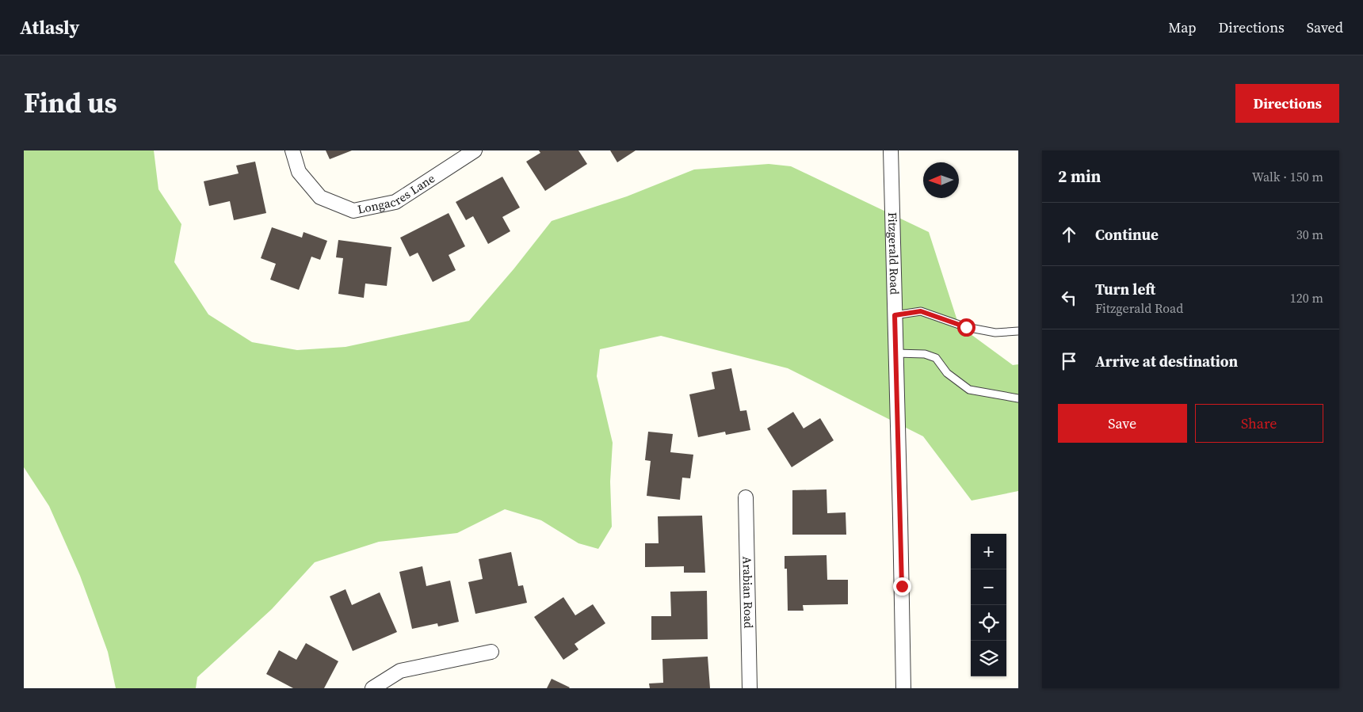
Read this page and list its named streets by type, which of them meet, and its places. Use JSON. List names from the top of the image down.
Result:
{
  "streets": {
    "street": ["Longacres Lane", "Fitzgerald Road", "Arabian Road"]
  },
  "north": "left",
  "page": {
    "header": "Atlasly",
    "nav": ["Map", "Directions", "Saved"],
    "title": "Find us",
    "buttons": [
      "Directions",
      ["Save", "Share"]
    ],
    "heading": ["2 min", "Walk · 150 m"],
    "list": [
      ["Continue", "30 m"],
      ["Turn left", "Fitzgerald Road", "120 m"],
      "Arrive at destination"
    ],
    "map_buttons": ["+", "−"]
  }
}
